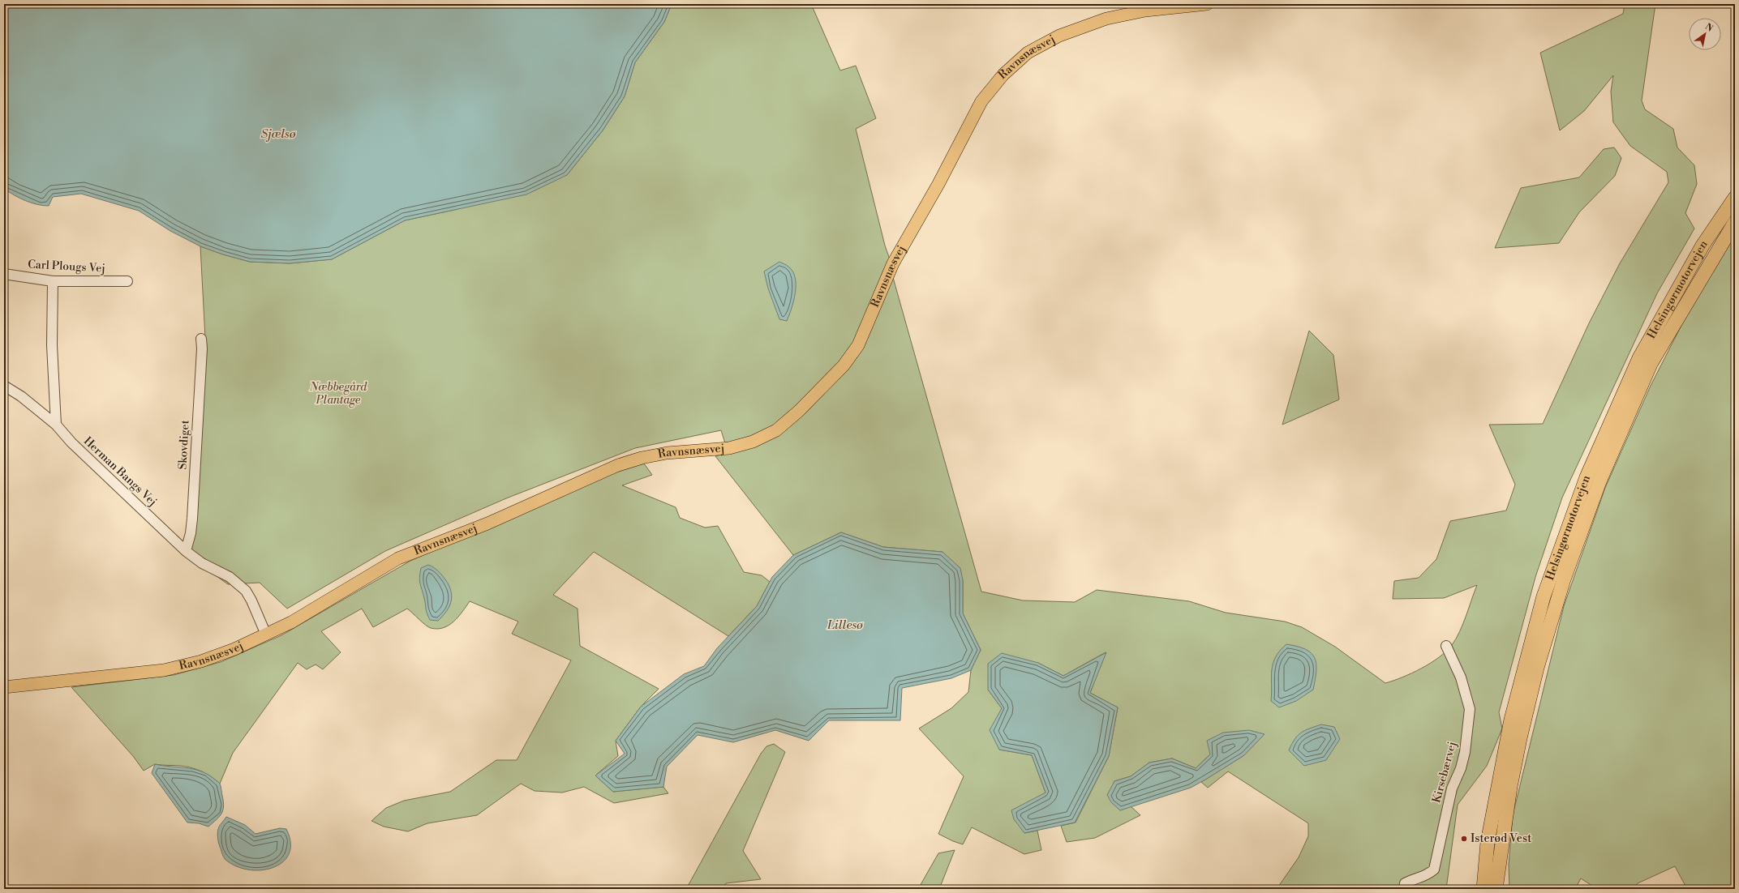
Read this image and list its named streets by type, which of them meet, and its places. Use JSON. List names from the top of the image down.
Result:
{
  "streets": {
    "highway": ["Helsingørmotorvejen"],
    "main road": ["Ravnsnæsvej"],
    "street": [
      "Carl Plougs Vej",
      "Skovdiget",
      "Herman Bangs Vej",
      "Kirsebærvej"
    ]
  },
  "crossings": [
    ["Ravnsnæsvej", "Herman Bangs Vej"],
    ["Skovdiget", "Herman Bangs Vej"]
  ],
  "water": ["Sjælsø", "Lillesø"],
  "parks": ["Næbbegård Plantage"],
  "places": ["Isterød Vest"],
  "north": "top right"
}
